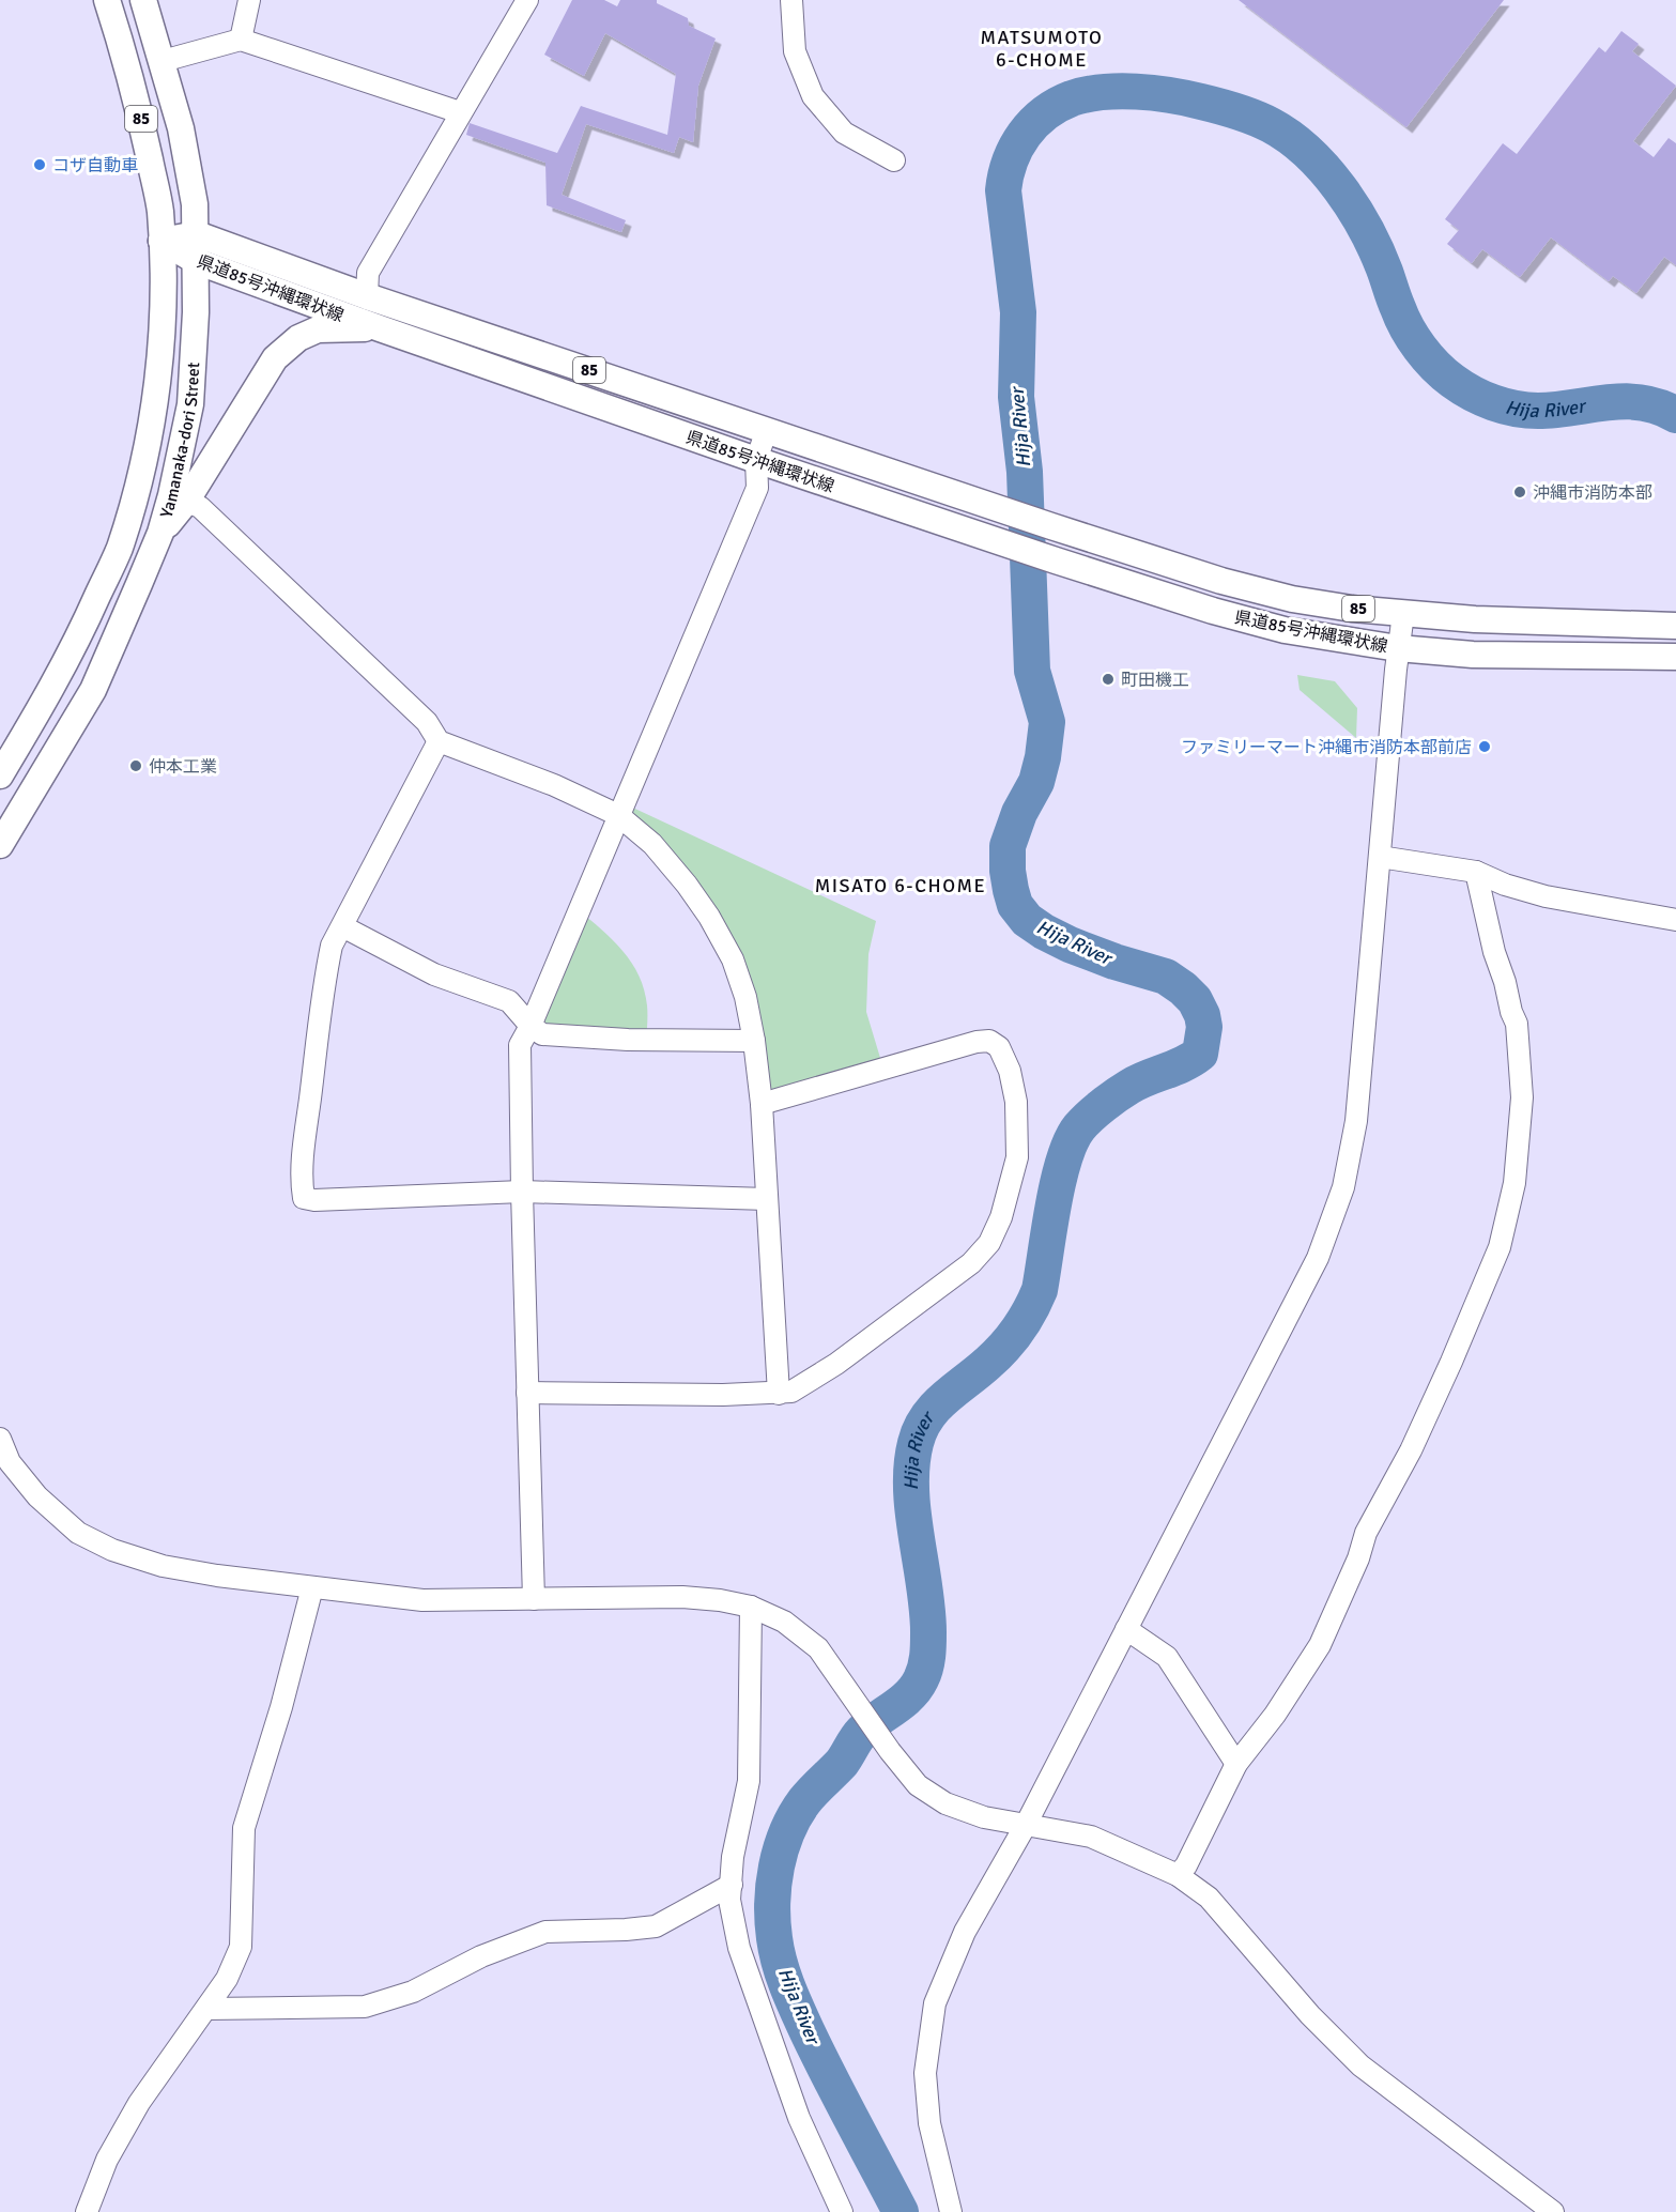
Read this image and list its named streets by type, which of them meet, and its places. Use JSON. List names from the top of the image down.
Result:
{
  "streets": {
    "main road": ["85", "県道85号沖縄環状線", "Yamanaka-dori Street"]
  },
  "crossings": [
    ["県道85号沖縄環状線", "Yamanaka-dori Street"]
  ],
  "districts": ["MATSUMOTO 6-CHOME", "MISATO 6-CHOME"],
  "water": ["Hija River"],
  "places": [
    "コザ自動車",
    "沖縄市消防本部",
    "町田機工",
    "ファミリーマート沖縄市消防本部前店",
    "仲本工業"
  ]
}
